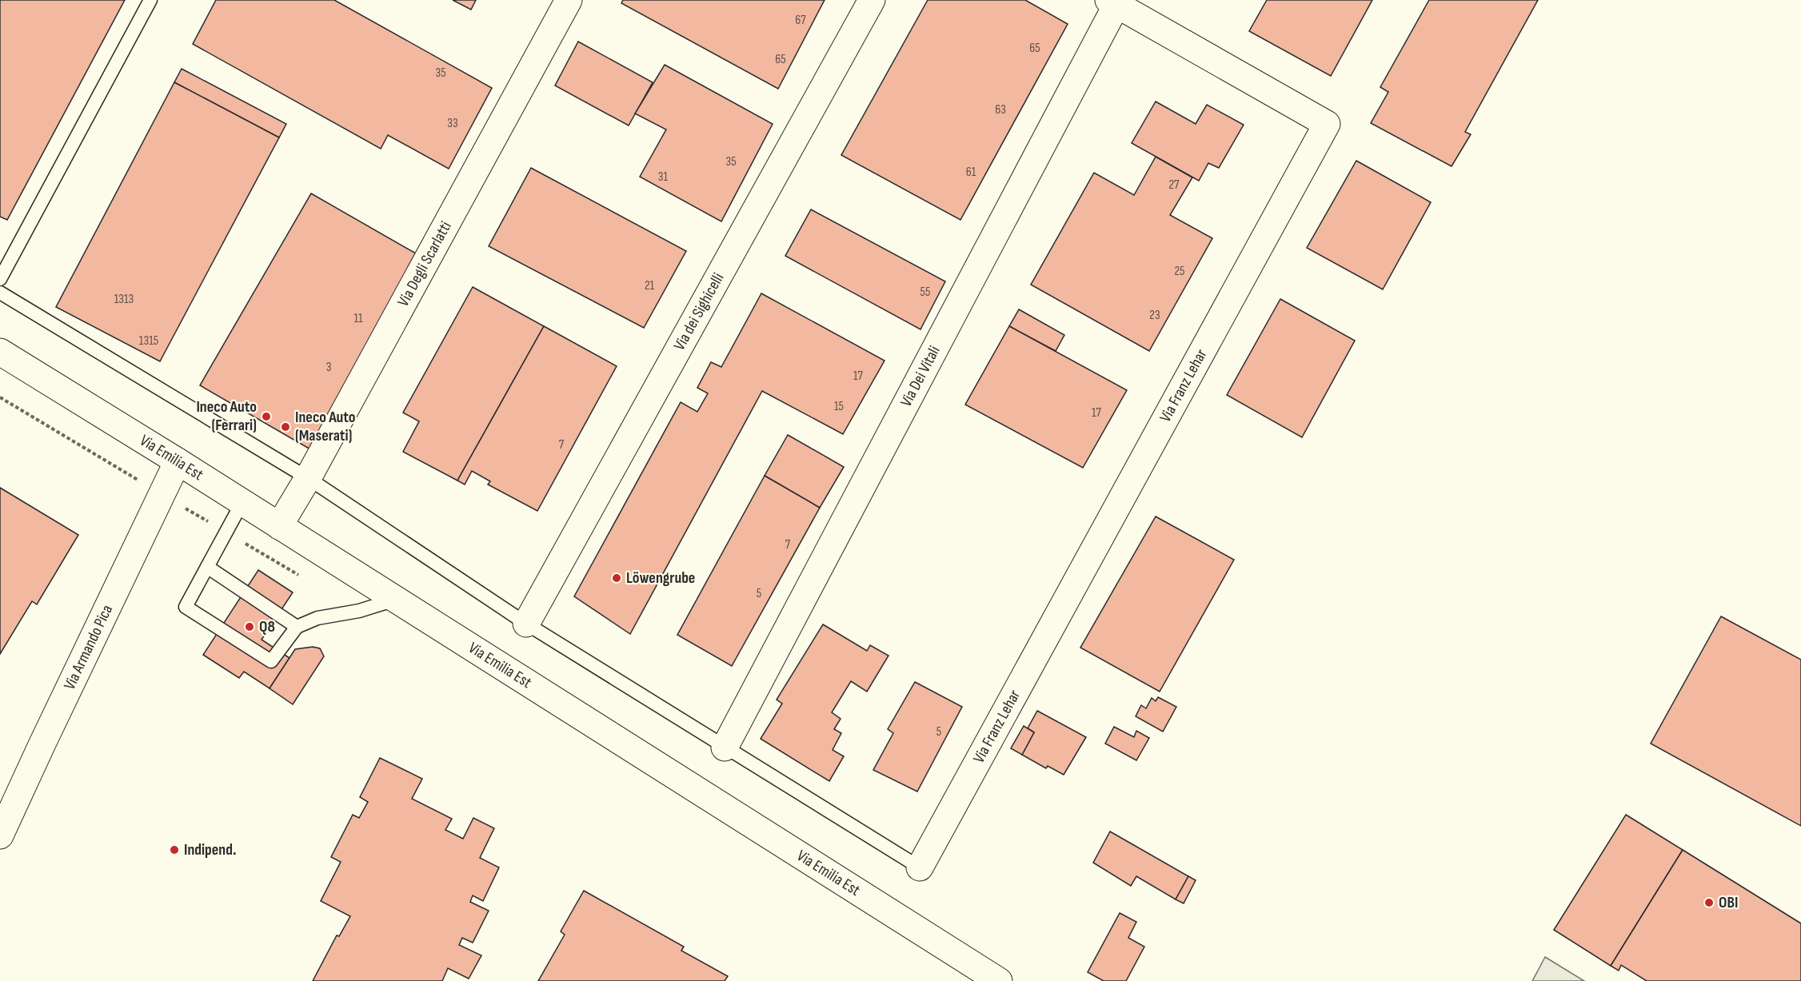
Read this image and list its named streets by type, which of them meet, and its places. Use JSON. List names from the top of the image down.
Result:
{
  "streets": {
    "street": [
      "Via Degli Scarlatti",
      "Via dei Sighicelli",
      "Via Dei Vitali",
      "Via Franz Lehar",
      "Via Emilia Est",
      "Via Armando Pica"
    ]
  },
  "crossings": [
    ["Via Degli Scarlatti", "Via Emilia Est"],
    ["Via Dei Vitali", "Via Franz Lehar"],
    ["Via Emilia Est", "Via Armando Pica"]
  ],
  "places": [
    "Ineco Auto (Ferrari)",
    "Ineco Auto (Maserati)",
    "Löwengrube",
    "Q8",
    "Indipend.",
    "OBI"
  ],
  "house_numbers": [
    "67",
    "65",
    "65",
    "35",
    "63",
    "33",
    "35",
    "61",
    "31",
    "27",
    "25",
    "21",
    "55",
    "1313",
    "23",
    "11",
    "1315",
    "3",
    "17",
    "15",
    "17",
    "7",
    "7",
    "5",
    "5"
  ]
}
